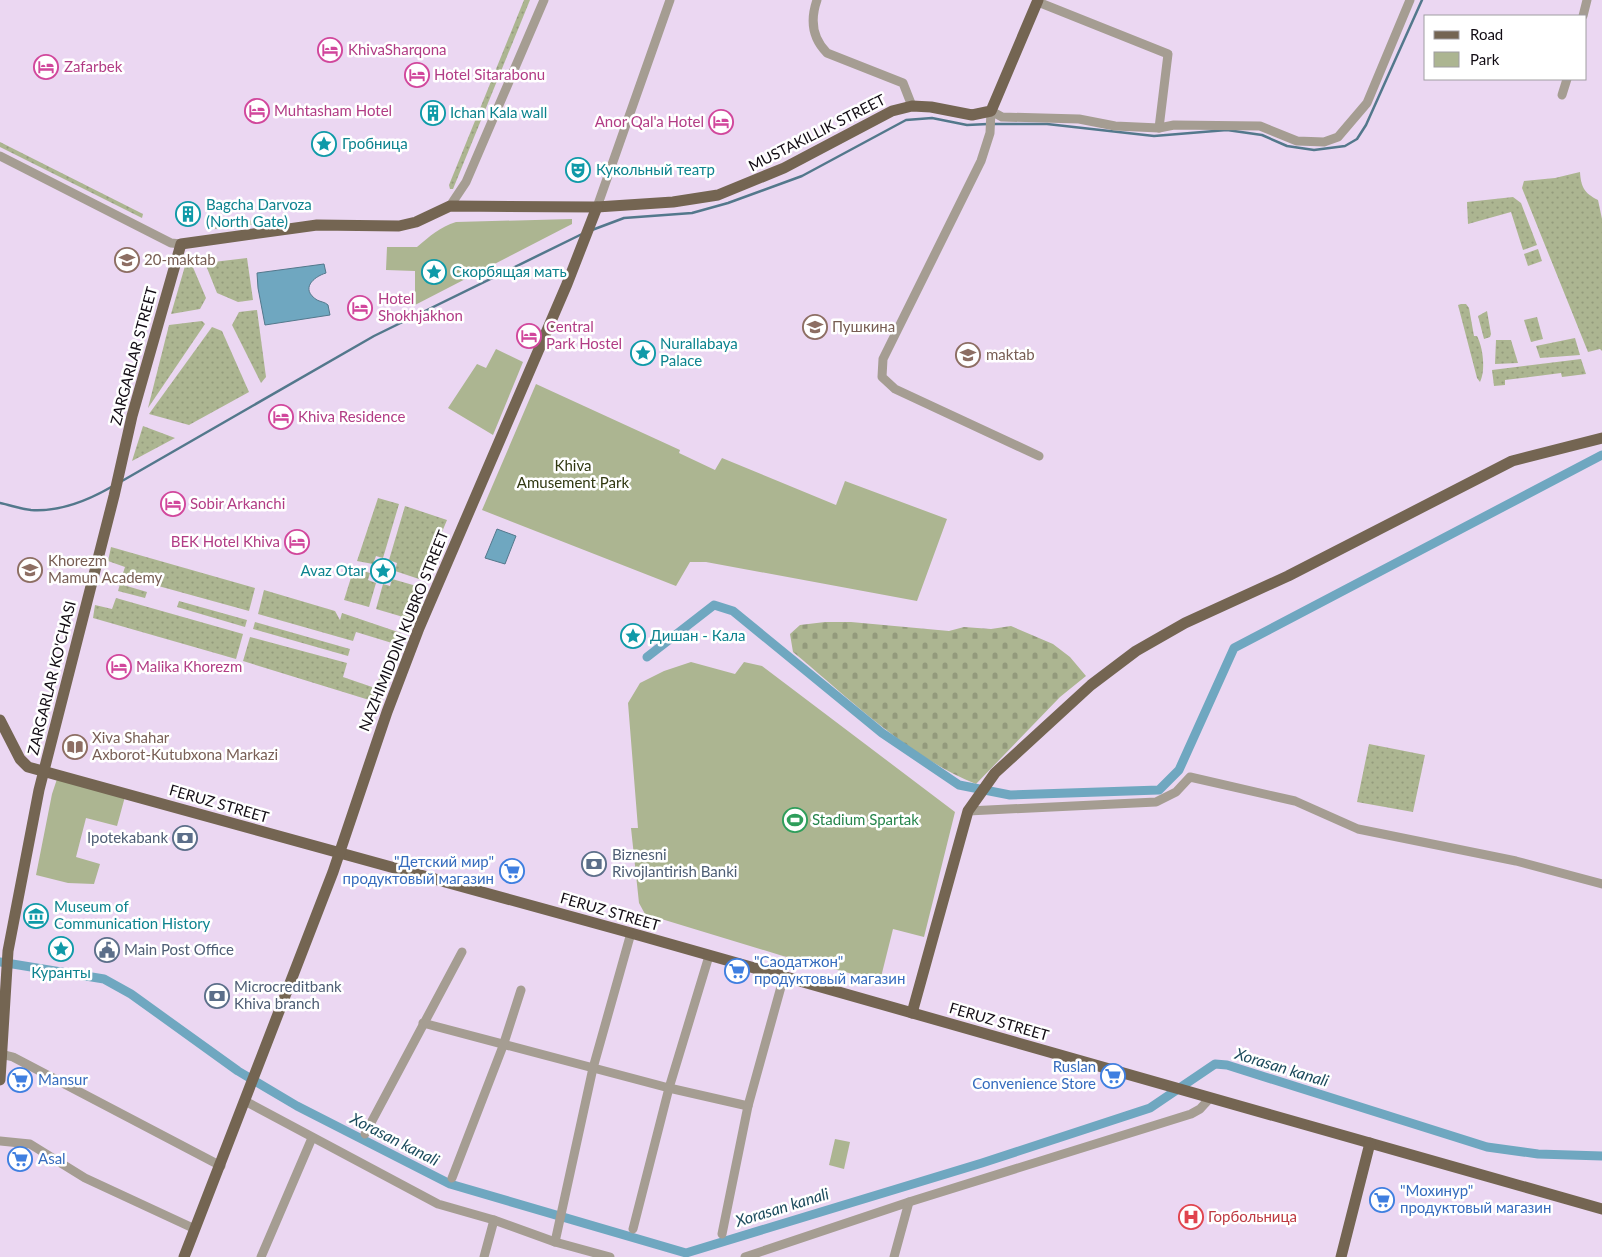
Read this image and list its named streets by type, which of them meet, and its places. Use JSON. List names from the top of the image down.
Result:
{
  "streets": {
    "main road": [
      "MUSTAKILLIK STREET",
      "ZARGARLAR STREET",
      "NAZHIMIDDIN KUBRO STREET",
      "ZARGARLAR KO'CHASI",
      "FERUZ STREET"
    ]
  },
  "crossings": [
    ["MUSTAKILLIK STREET", "ZARGARLAR STREET"],
    ["MUSTAKILLIK STREET", "NAZHIMIDDIN KUBRO STREET"],
    ["ZARGARLAR STREET", "ZARGARLAR KO'CHASI"],
    ["NAZHIMIDDIN KUBRO STREET", "FERUZ STREET"],
    ["ZARGARLAR KO'CHASI", "FERUZ STREET"]
  ],
  "water": ["Xorasan kanali"],
  "parks": ["Khiva Amusement Park"],
  "places": {
    "hotel": [
      "KhivaSharqona",
      "Zafarbek",
      "Hotel Sitarabonu",
      "Muhtasham Hotel",
      "Anor Qal'a Hotel",
      "Hotel Shokhjakhon",
      "Central Park Hostel",
      "Khiva Residence",
      "Sobir Arkanchi",
      "BEK Hotel Khiva",
      "Malika Khorezm"
    ],
    "building": ["Ichan Kala wall", "Bagcha Darvoza (North Gate)"],
    "place": [
      "Гробница",
      "Скорбящая мать",
      "Nurallabaya Palace",
      "Avaz Otar",
      "Дишан - Кала",
      "Куранты"
    ],
    "theatre": ["Кукольный театр"],
    "school or university": [
      "20-maktab",
      "Пушкина",
      "maktab",
      "Khorezm Mamun Academy"
    ],
    "library": ["Xiva Shahar Axborot-Kutubxona Markazi"],
    "sports": ["Stadium Spartak"],
    "bank": ["Ipotekabank", "Biznesni Rivojlantirish Banki", "Microcreditbank Khiva branch"],
    "supermarket": [
      "\"Детский мир\" продуктовый магазин",
      "\"Саодатжон\" продуктовый магазин",
      "Ruslan Convenience Store",
      "Mansur",
      "Asal",
      "\"Мохинур\" продуктовый магазин"
    ],
    "museum": ["Museum of Communication History"],
    "public building": ["Main Post Office"],
    "hospital": ["Горбольница"]
  },
  "legend": ["Road", "Park"]
}
